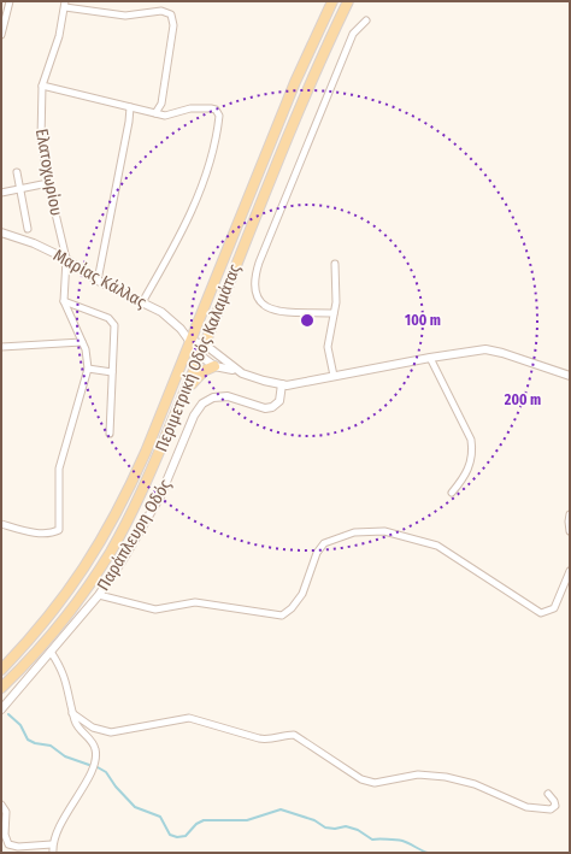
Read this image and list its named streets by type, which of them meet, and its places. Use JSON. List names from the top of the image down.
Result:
{
  "streets": {
    "main road": ["Περιμετρική Οδός Καλαμάτας"],
    "street": ["Ελατοχωρίου", "Μαρίας Κάλλας", "Παράπλευρη Οδός"]
  },
  "crossings": [
    ["Ελατοχωρίου", "Μαρίας Κάλλας"],
    ["Μαρίας Κάλλας", "Περιμετρική Οδός Καλαμάτας"]
  ],
  "rings": ["100 m", "200 m"]
}
